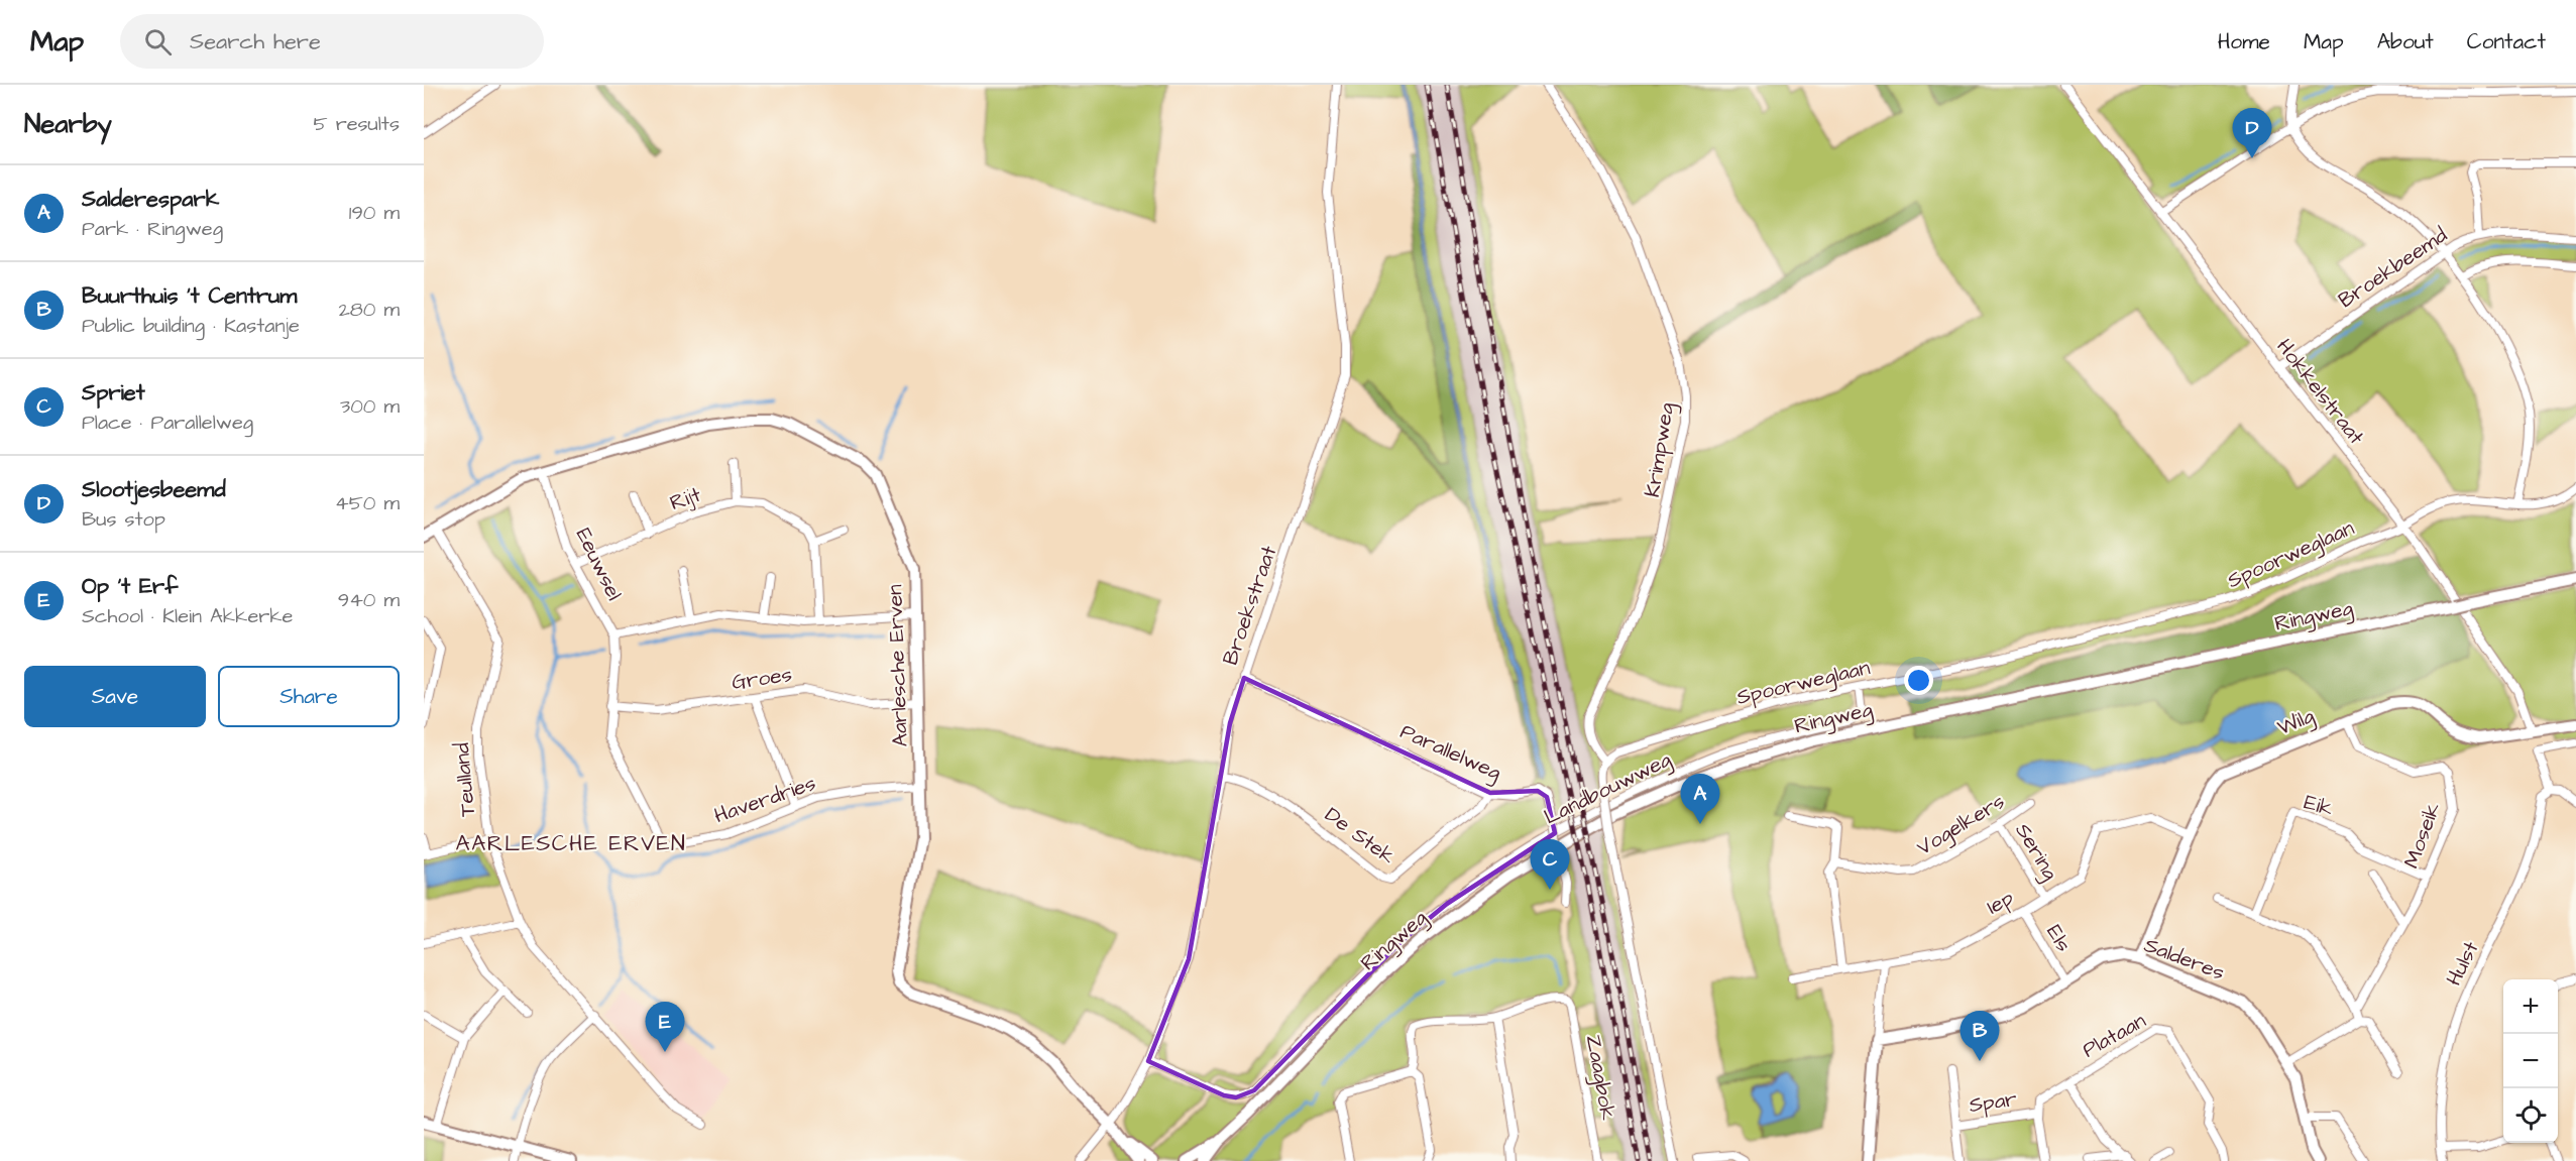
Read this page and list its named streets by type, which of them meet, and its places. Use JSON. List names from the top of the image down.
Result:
{
  "streets": {
    "street": [
      "Broekbeemd",
      "Hokkelstraat",
      "Krimpweg",
      "Rijt",
      "Spoorweglaan",
      "Eeuwsel",
      "Broekstraat",
      "Ringweg",
      "Aarlesche Erven",
      "Groes",
      "Wilg",
      "Parallelweg",
      "Teulland",
      "Landbouwweg",
      "Haverdries",
      "Eik",
      "Vogelkers",
      "De Stek",
      "Moseik",
      "Sering",
      "Iep",
      "Els",
      "Salderes",
      "Hulst",
      "Plataan",
      "Zaagbok",
      "Spar"
    ]
  },
  "crossings": [
    ["Broekbeemd", "Hokkelstraat"],
    ["Hokkelstraat", "Spoorweglaan"],
    ["Hokkelstraat", "Wilg"],
    ["Krimpweg", "Spoorweglaan"],
    ["Rijt", "Eeuwsel"],
    ["Spoorweglaan", "Landbouwweg"],
    ["Eeuwsel", "Aarlesche Erven"],
    ["Eeuwsel", "Haverdries"],
    ["Broekstraat", "Aarlesche Erven"],
    ["Broekstraat", "Parallelweg"],
    ["Broekstraat", "Landbouwweg"],
    ["Broekstraat", "De Stek"],
    ["Aarlesche Erven", "Groes"],
    ["Aarlesche Erven", "Teulland"],
    ["Aarlesche Erven", "Haverdries"],
    ["Groes", "Haverdries"],
    ["Wilg", "Moseik"],
    ["Wilg", "Iep"],
    ["Wilg", "Salderes"],
    ["Parallelweg", "De Stek"],
    ["Eik", "Moseik"],
    ["Vogelkers", "Sering"],
    ["Sering", "Iep"],
    ["Iep", "Els"],
    ["Els", "Salderes"],
    ["Plataan", "Spar"]
  ],
  "districts": ["AARLESCHE ERVEN"],
  "page": {
    "header": "Map",
    "search": "Search here",
    "nav": [
      "Home",
      "Map",
      "About",
      "Contact"
    ],
    "heading": ["Nearby", "5 results"],
    "pins": [
      "D",
      "A",
      "C",
      "E",
      "B"
    ],
    "list": [
      {
        "mark": "A",
        "name": "Salderespark",
        "note": "Park · Ringweg",
        "value": "190 m"
      },
      {
        "mark": "B",
        "name": "Buurthuis 't Centrum",
        "note": "Public building · Kastanje",
        "value": "280 m"
      },
      {
        "mark": "C",
        "name": "Spriet",
        "note": "Place · Parallelweg",
        "value": "300 m"
      },
      {
        "mark": "D",
        "name": "Slootjesbeemd",
        "note": "Bus stop",
        "value": "450 m"
      },
      {
        "mark": "E",
        "name": "Op 't Erf",
        "note": "School · Klein Akkerke",
        "value": "940 m"
      }
    ],
    "buttons": ["Save", "Share"],
    "map_buttons": ["+", "−"]
  }
}
